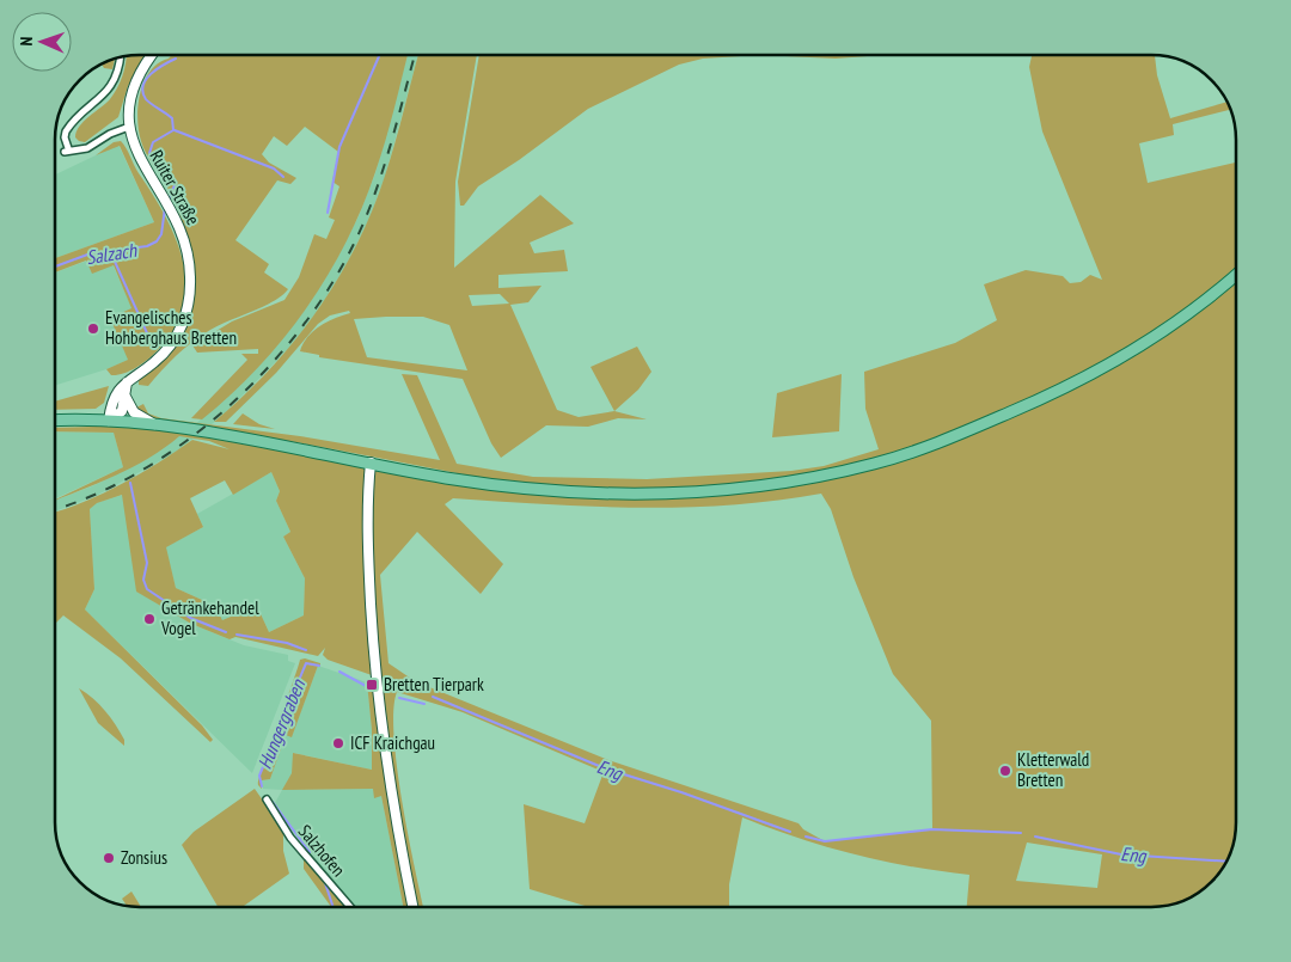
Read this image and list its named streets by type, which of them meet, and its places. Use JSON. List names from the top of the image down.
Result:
{
  "streets": {
    "street": ["Ruiter Straße", "Salzhofen"]
  },
  "water": ["Salzach", "Hungergraben", "Eng"],
  "places": {
    "other": [
      "Evangelisches Hohberghaus Bretten",
      "Getränkehandel Vogel",
      "ICF Kraichgau",
      "Kletterwald Bretten",
      "Zonsius"
    ],
    "transit": ["Bretten Tierpark"]
  },
  "north": "left"
}
